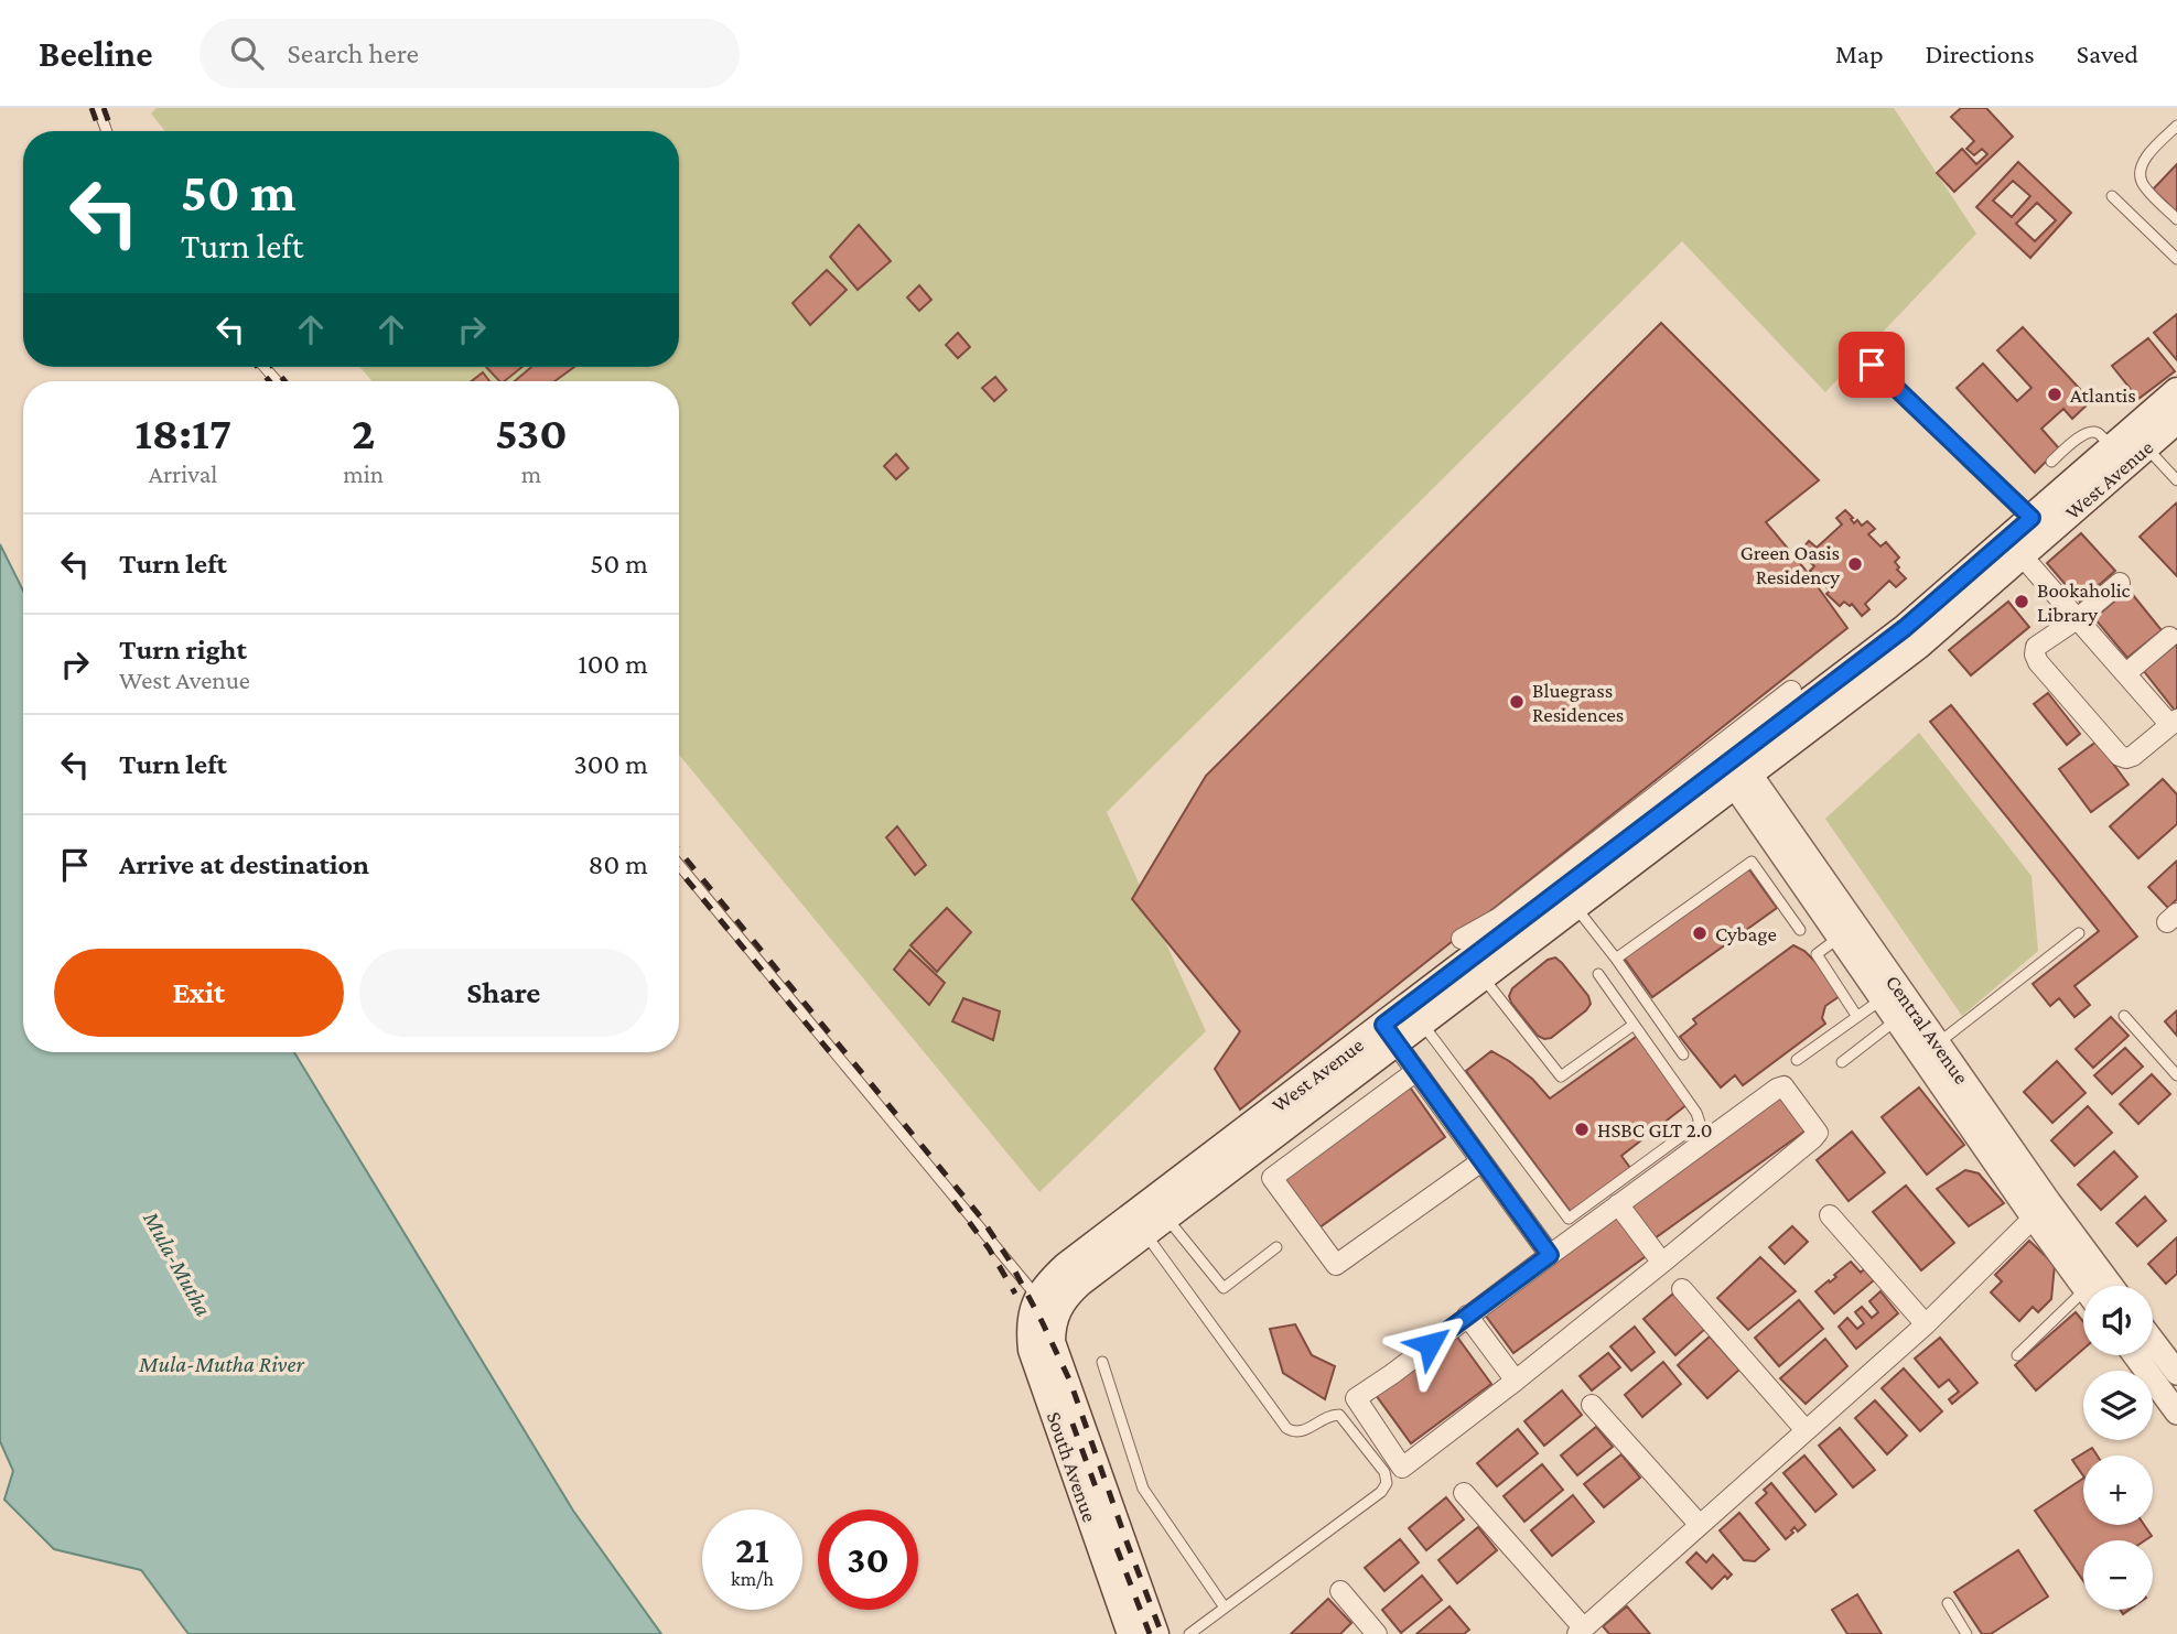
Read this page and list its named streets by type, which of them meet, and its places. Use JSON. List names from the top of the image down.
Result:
{
  "streets": {
    "main road": ["West Avenue", "South Avenue"],
    "street": ["Central Avenue"]
  },
  "crossings": [
    ["West Avenue", "Central Avenue"],
    ["West Avenue", "South Avenue"]
  ],
  "water": ["Mula-Mutha", "Mula-Mutha River"],
  "places": [
    "Atlantis",
    "Green Oasis Residency",
    "Bookaholic Library",
    "Bluegrass Residences",
    "Cybage",
    "HSBC GLT 2.0"
  ],
  "page": {
    "header": "Beeline",
    "search": "Search here",
    "nav": ["Map", "Directions", "Saved"],
    "turn": ["50 m", "Turn left"],
    "eta": [
      "18:17",
      "Arrival",
      "2",
      "min",
      "530",
      "m"
    ],
    "list": [
      {
        "name": "Turn left",
        "value": "50 m"
      },
      {
        "name": "Turn right",
        "note": "West Avenue",
        "value": "100 m"
      },
      {
        "name": "Turn left",
        "value": "300 m"
      },
      {
        "name": "Arrive at destination",
        "value": "80 m"
      }
    ],
    "buttons": ["Exit", "Share"],
    "map_buttons": ["+", "−"],
    "speed": "21 km/h",
    "limit": "30"
  }
}
